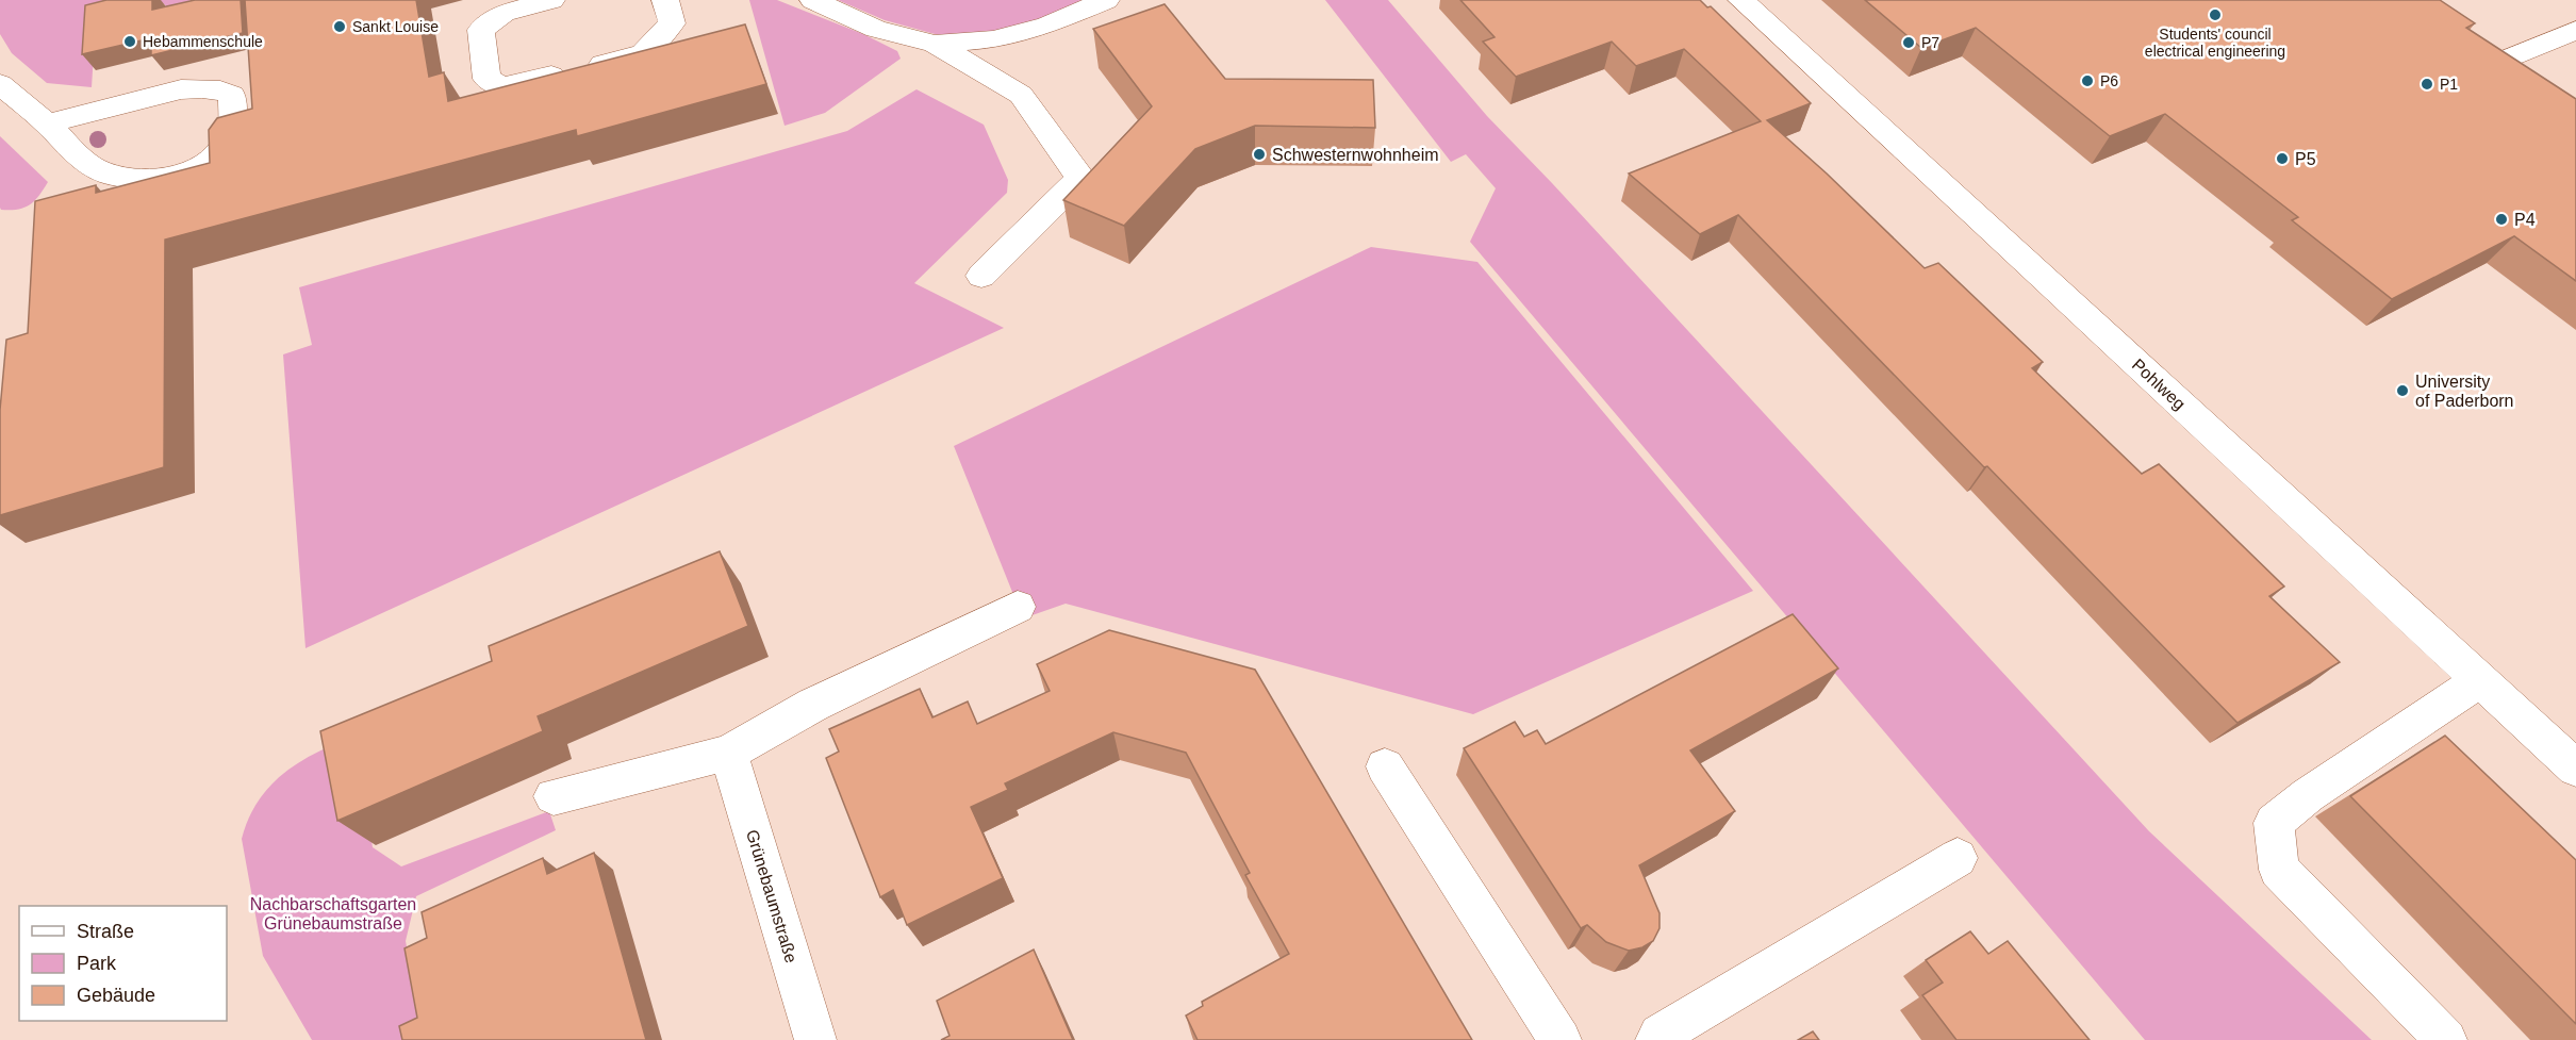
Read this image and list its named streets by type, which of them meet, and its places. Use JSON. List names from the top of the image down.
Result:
{
  "streets": {
    "street": ["Pohlweg", "Grünebaumstraße"]
  },
  "parks": ["Nachbarschaftsgarten Grünebaumstraße"],
  "places": [
    "Students' council electrical engineering",
    "Sankt Louise",
    "Hebammenschule",
    "P7",
    "P6",
    "P1",
    "Schwesternwohnheim",
    "P5",
    "P4",
    "University of Paderborn"
  ],
  "legend": ["Straße", "Park", "Gebäude"]
}
